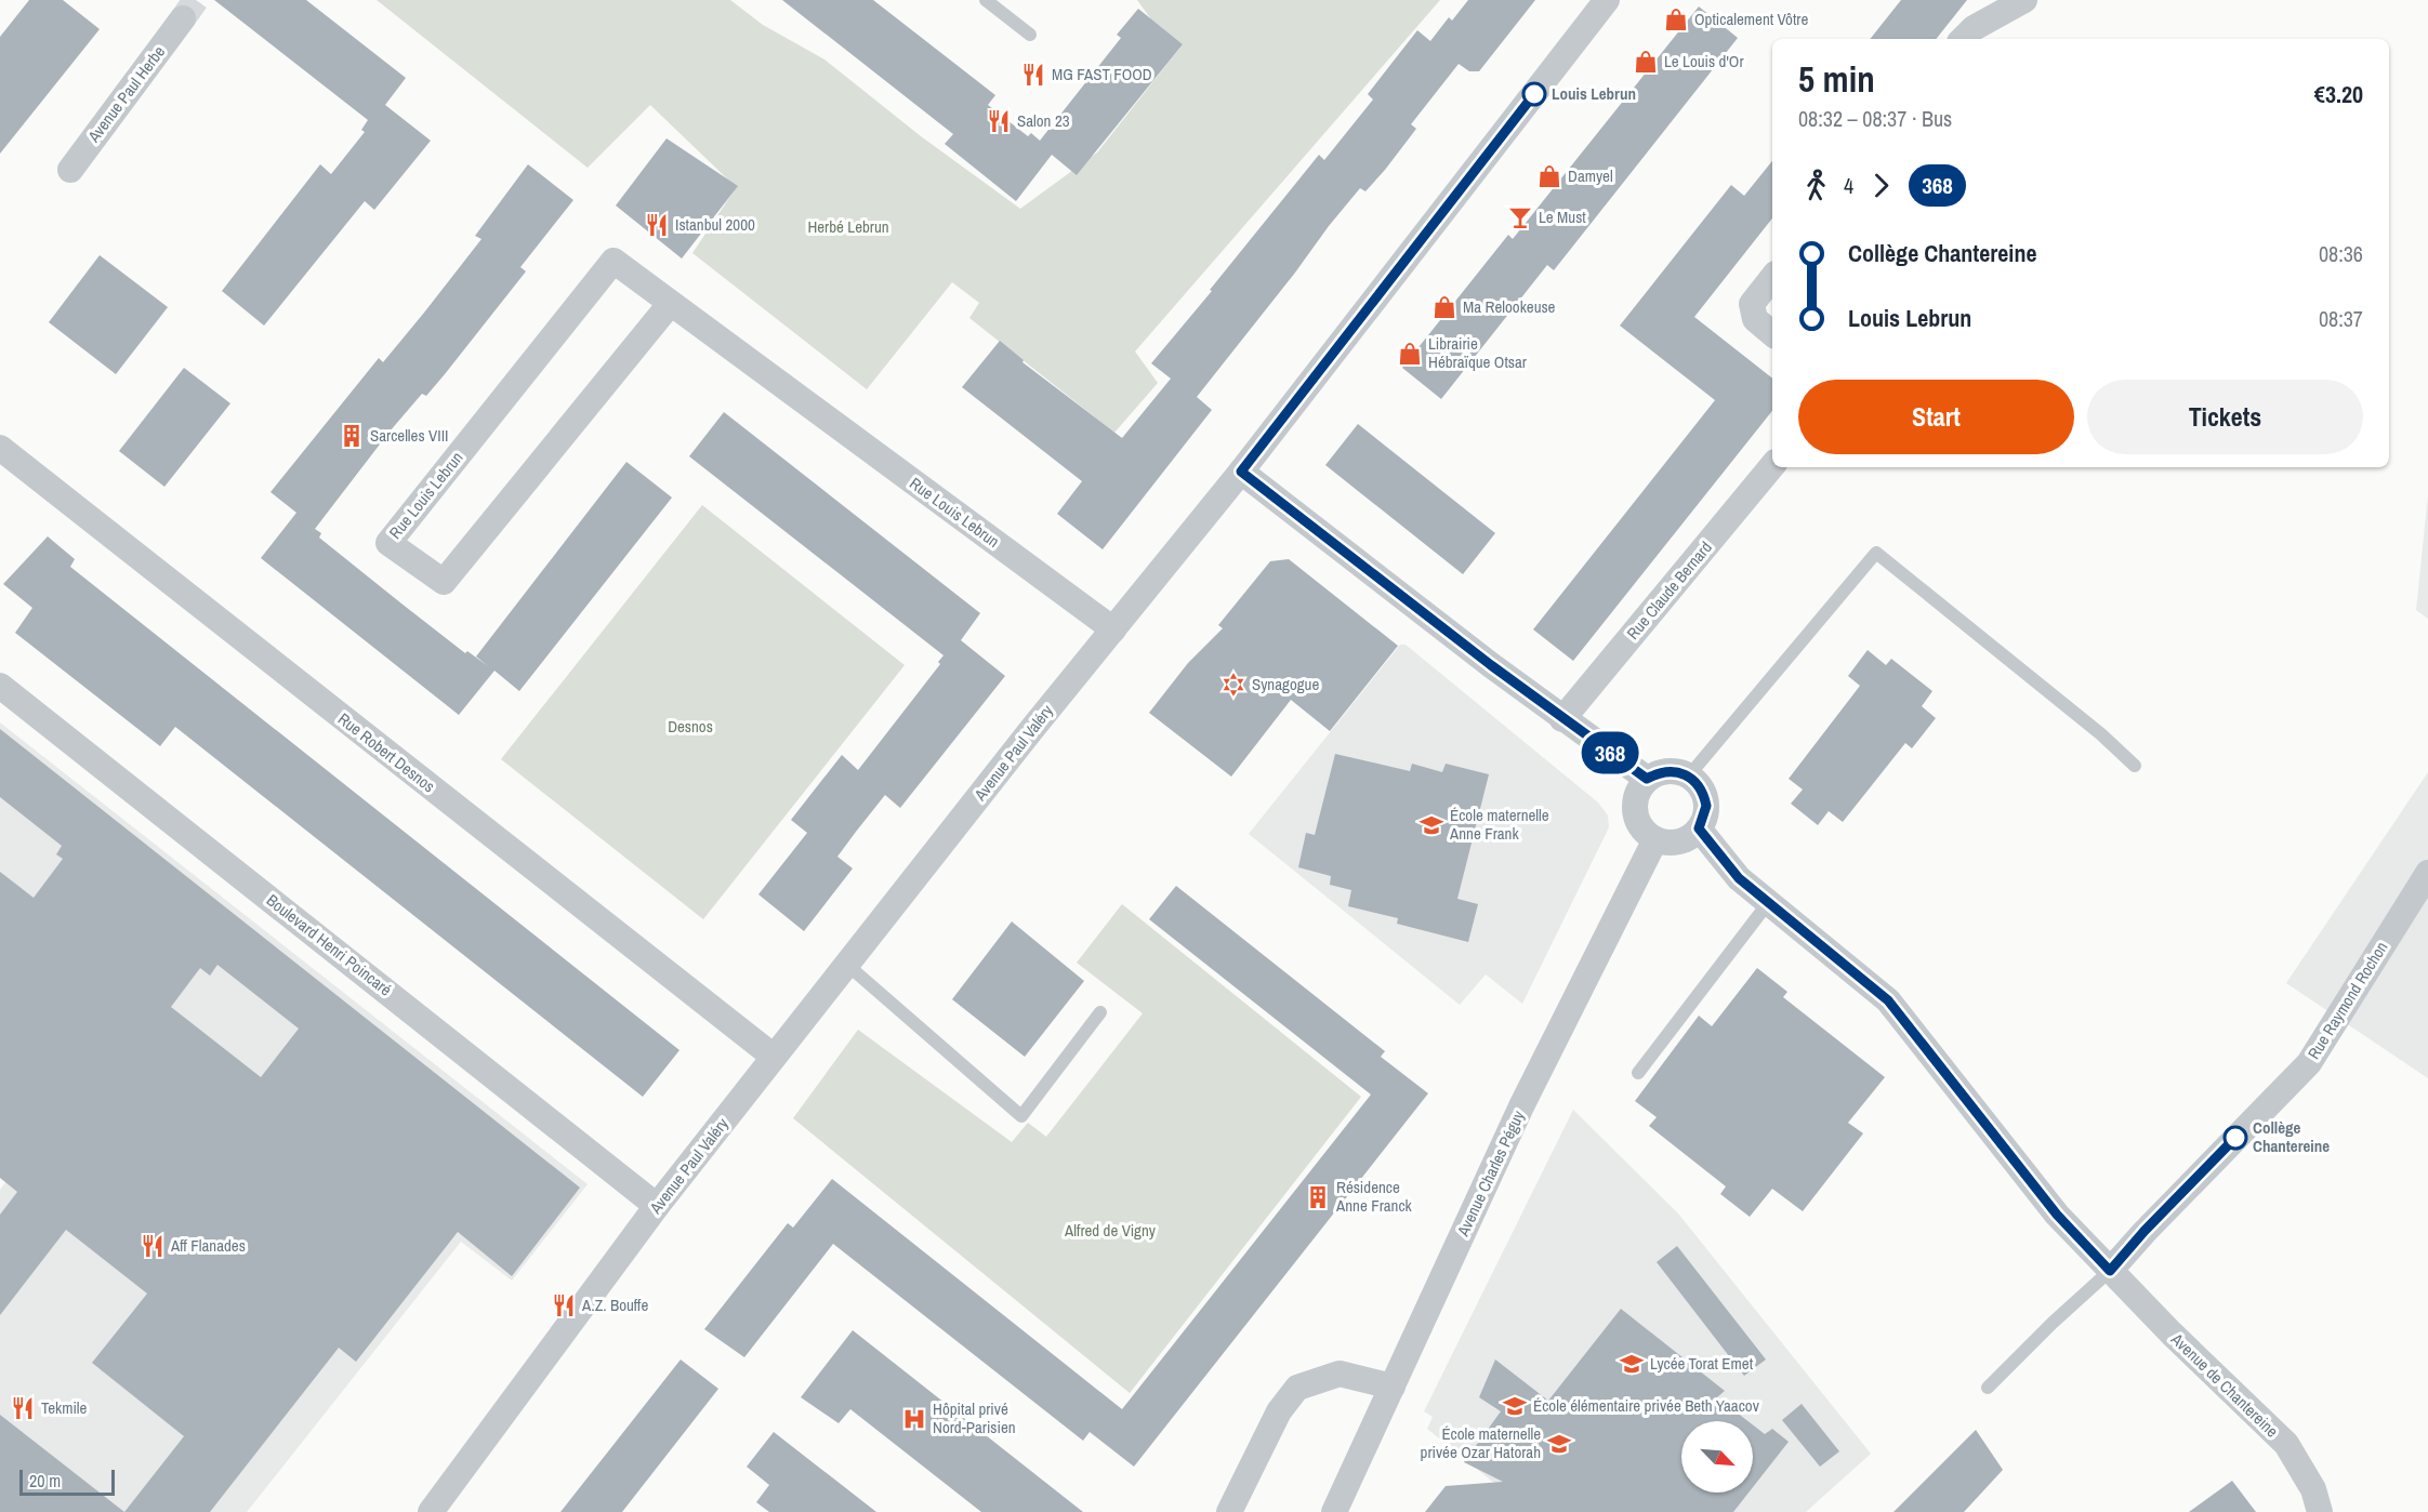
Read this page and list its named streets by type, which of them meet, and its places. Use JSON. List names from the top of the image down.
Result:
{
  "streets": {
    "street": [
      "Avenue Paul Herbe",
      "Rue Louis Lebrun",
      "Rue Claude Bernard",
      "Rue Robert Desnos",
      "Avenue Paul Valéry",
      "Boulevard Henri Poincaré",
      "Rue Raymond Rochon",
      "Avenue Charles Péguy",
      "Avenue de Chantereine"
    ]
  },
  "crossings": [
    ["Rue Louis Lebrun", "Avenue Paul Valéry"],
    ["Rue Robert Desnos", "Avenue Paul Valéry"],
    ["Avenue Paul Valéry", "Boulevard Henri Poincaré"],
    ["Rue Raymond Rochon", "Avenue de Chantereine"]
  ],
  "parks": ["Herbé Lebrun", "Desnos", "Alfred de Vigny"],
  "places": {
    "shop": [
      "Opticalement Vôtre",
      "Le Louis d'Or",
      "Damyel",
      "Ma Relookeuse",
      "Librairie Hébraïque Otsar"
    ],
    "restaurant": [
      "MG FAST FOOD",
      "Salon 23",
      "Istanbul 2000",
      "Aff Flanades",
      "A.Z. Bouffe",
      "Tekmile"
    ],
    "other": ["Louis Lebrun", "Collège Chantereine"],
    "bar": ["Le Must"],
    "building": ["Sarcelles VIII", "Résidence Anne Franck"],
    "synagogue": ["Synagogue"],
    "school or university": [
      "École maternelle Anne Frank",
      "Lycée Torat Emet",
      "École élémentaire privée Beth Yaacov",
      "École maternelle privée Ozar Hatorah"
    ],
    "hospital": ["Hôpital privé Nord-Parisien"]
  },
  "lines": ["bus line 368"],
  "scale_bar": "20 m",
  "north": "bottom right",
  "page": {
    "on_map": "368",
    "heading": ["5 min", "08:32 – 08:37 · Bus", "€3.20"],
    "legs": ["4", "368"],
    "list": [
      {
        "name": "Collège Chantereine",
        "value": "08:36"
      },
      {
        "name": "Louis Lebrun",
        "value": "08:37"
      }
    ],
    "buttons": ["Start", "Tickets"],
    "scale": "20 m"
  }
}
